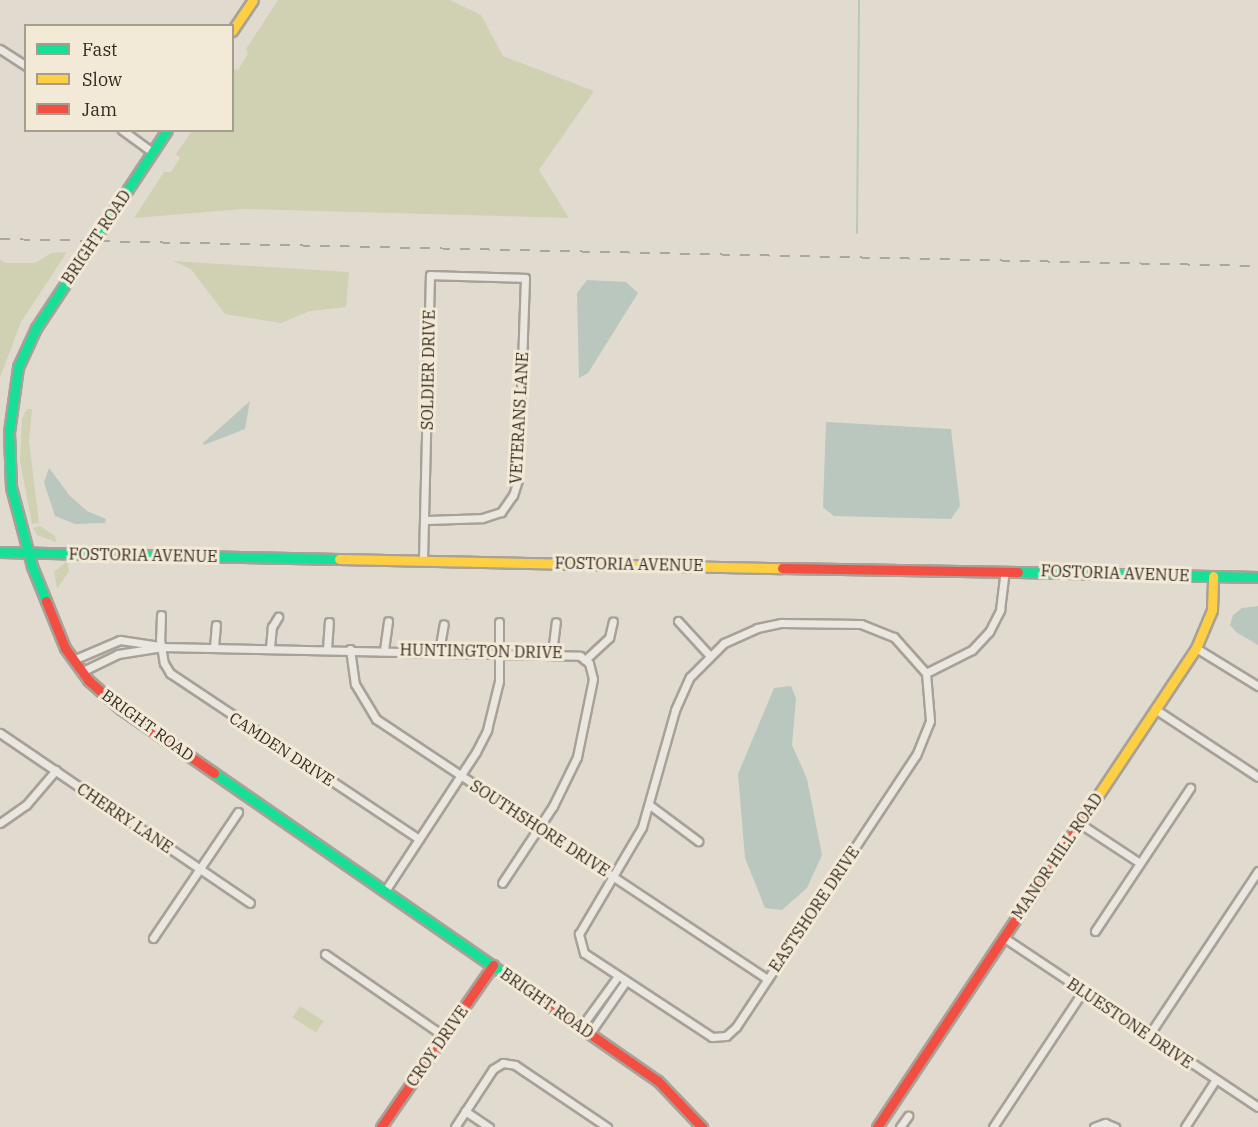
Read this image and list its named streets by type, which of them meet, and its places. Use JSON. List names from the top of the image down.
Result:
{
  "streets": {
    "main road": [
      "BRIGHT ROAD",
      "FOSTORIA AVENUE",
      "MANOR HILL ROAD",
      "CROY DRIVE"
    ],
    "street": [
      "SOLDIER DRIVE",
      "VETERANS LANE",
      "HUNTINGTON DRIVE",
      "CAMDEN DRIVE",
      "CHERRY LANE",
      "SOUTHSHORE DRIVE",
      "EASTSHORE DRIVE",
      "BLUESTONE DRIVE"
    ]
  },
  "crossings": [
    ["BRIGHT ROAD", "FOSTORIA AVENUE"],
    ["BRIGHT ROAD", "HUNTINGTON DRIVE"],
    ["BRIGHT ROAD", "CROY DRIVE"],
    ["SOLDIER DRIVE", "VETERANS LANE"],
    ["SOLDIER DRIVE", "FOSTORIA AVENUE"],
    ["FOSTORIA AVENUE", "MANOR HILL ROAD"],
    ["HUNTINGTON DRIVE", "CAMDEN DRIVE"],
    ["HUNTINGTON DRIVE", "SOUTHSHORE DRIVE"],
    ["SOUTHSHORE DRIVE", "EASTSHORE DRIVE"],
    ["MANOR HILL ROAD", "BLUESTONE DRIVE"]
  ],
  "legend": ["Fast", "Slow", "Jam"]
}
